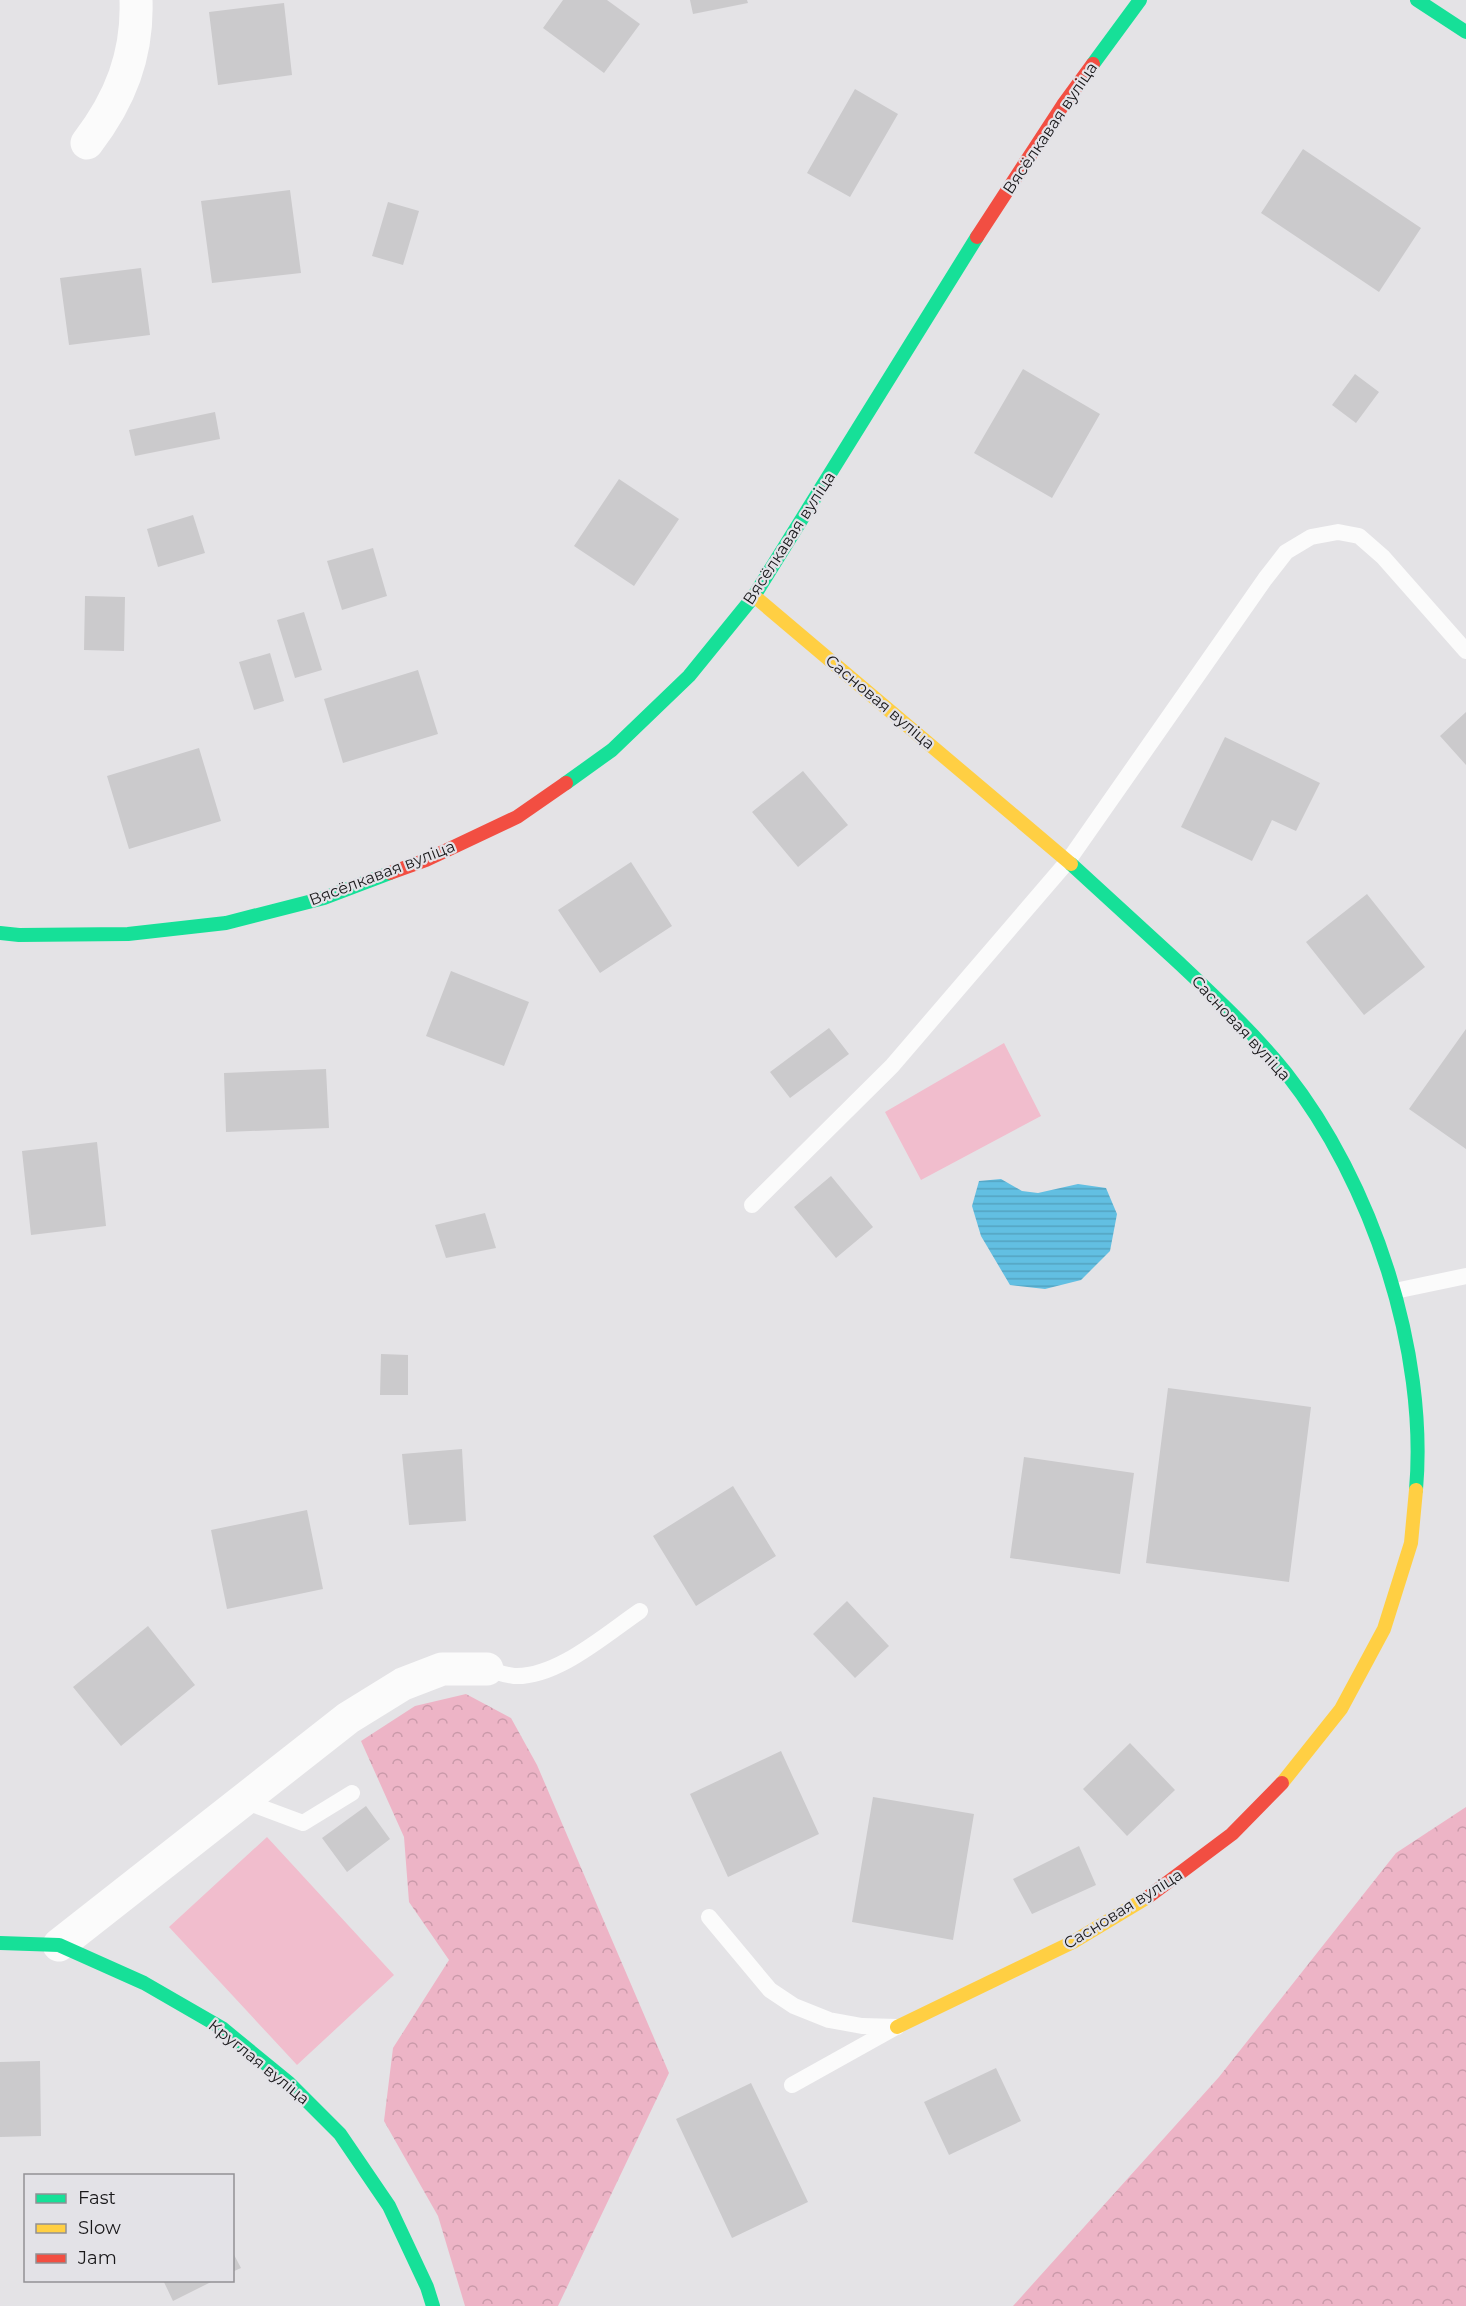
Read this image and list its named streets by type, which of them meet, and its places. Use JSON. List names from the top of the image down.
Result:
{
  "streets": {
    "street": ["Вясёлкавая вуліца", "Сасновая вуліца", "Круглая вуліца"]
  },
  "crossings": [
    ["Вясёлкавая вуліца", "Сасновая вуліца"]
  ],
  "legend": ["Fast", "Slow", "Jam"]
}
